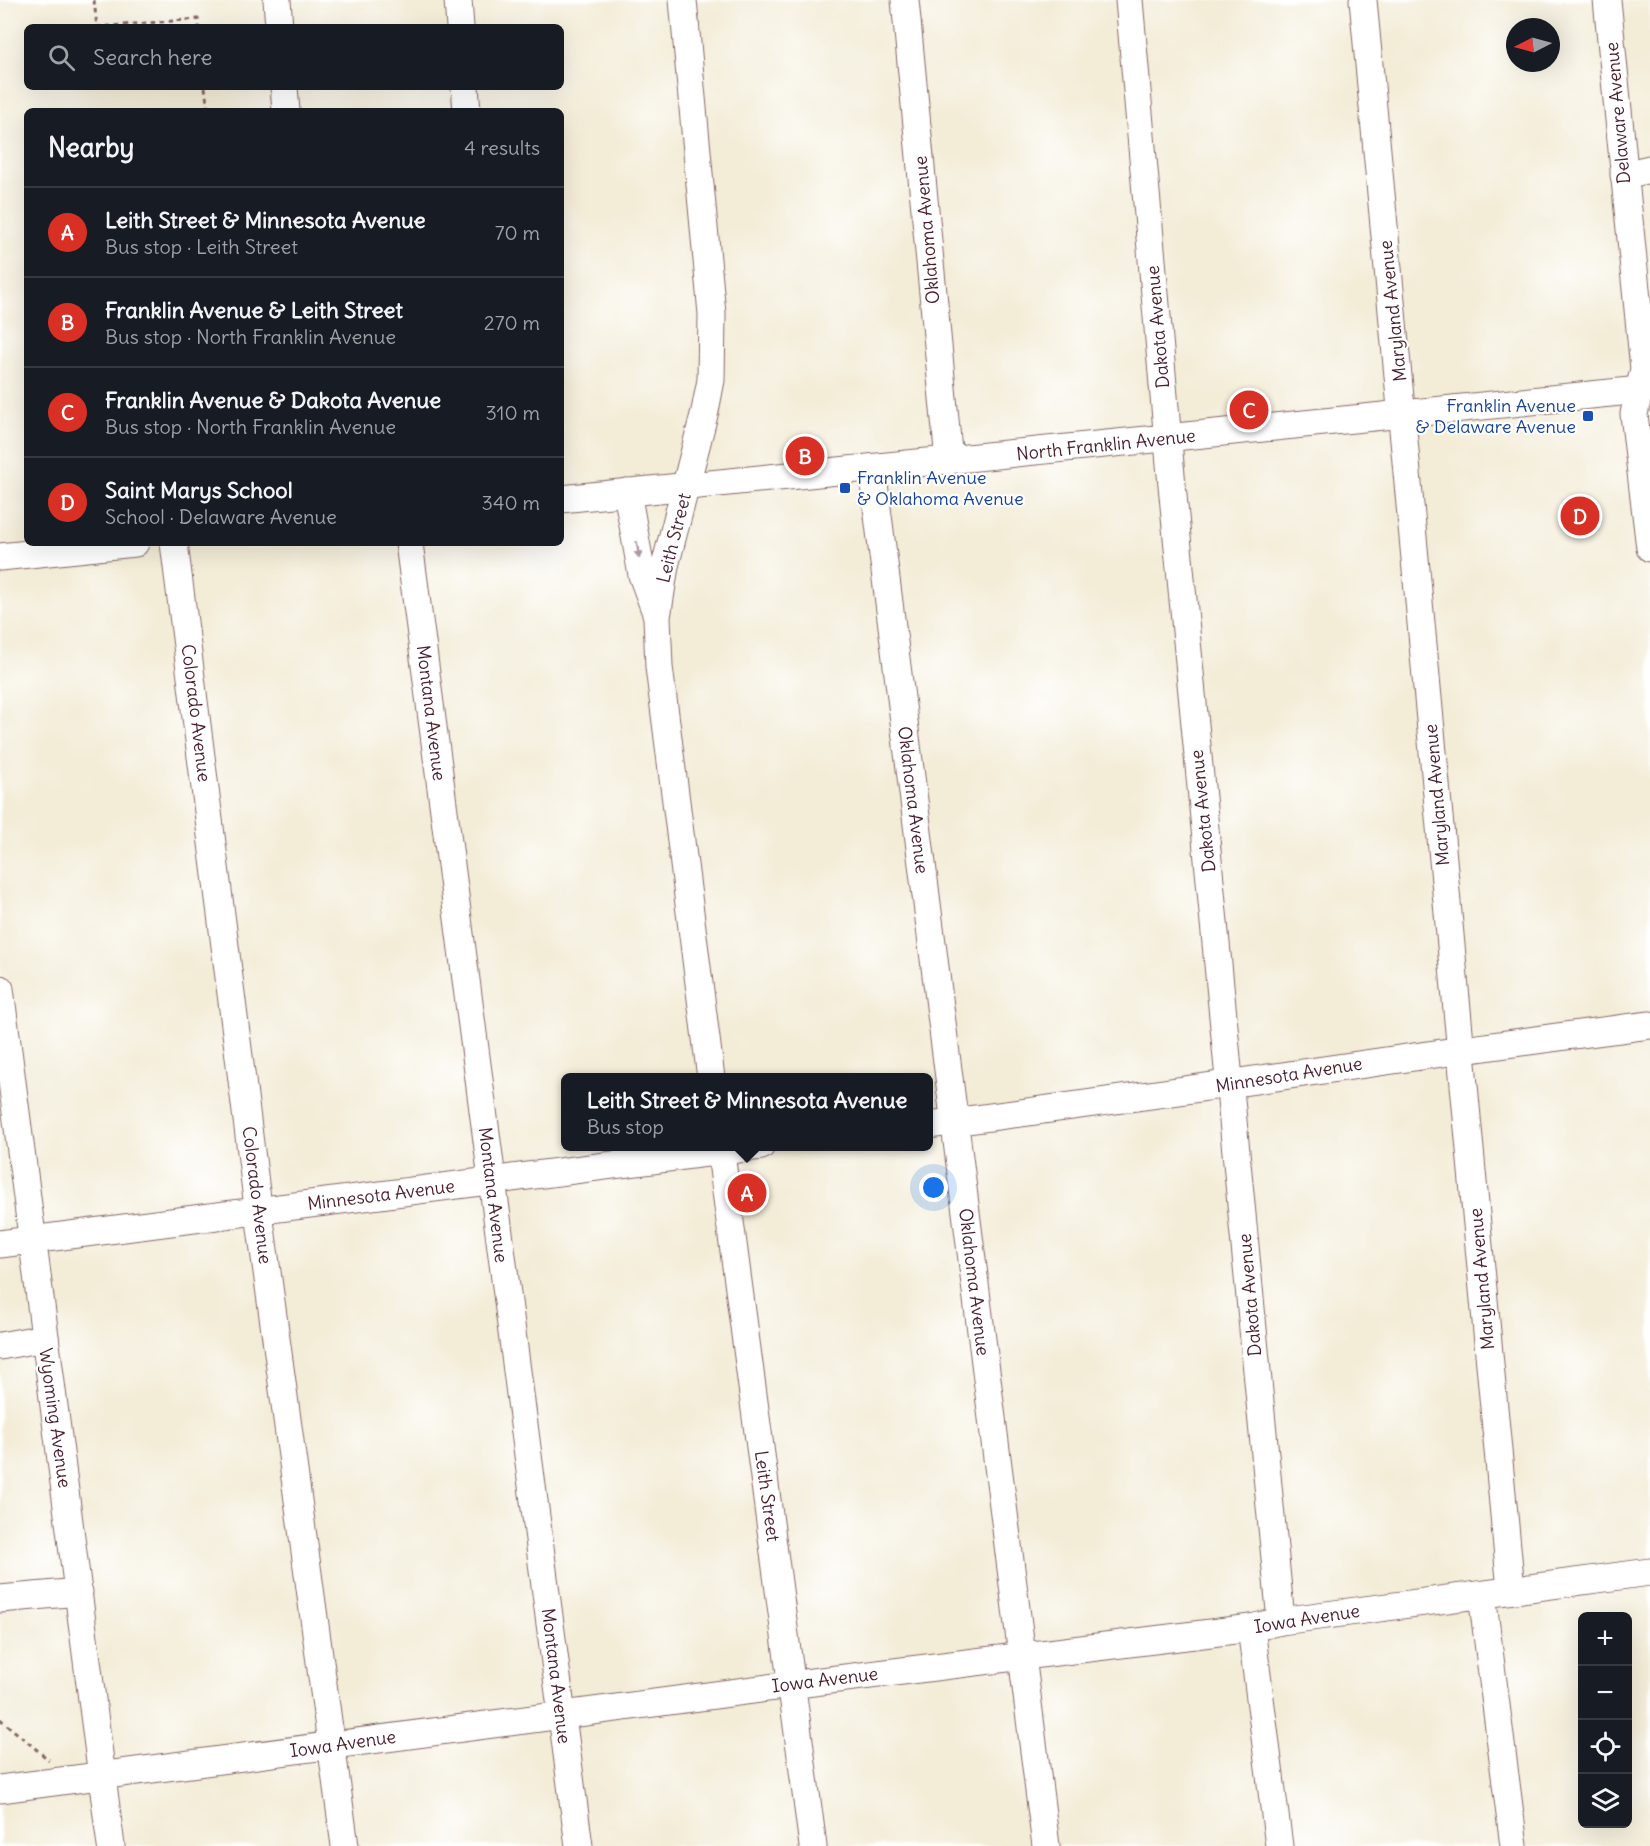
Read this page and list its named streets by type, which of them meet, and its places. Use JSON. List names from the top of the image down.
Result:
{
  "streets": {
    "street": [
      "Delaware Avenue",
      "Oklahoma Avenue",
      "Maryland Avenue",
      "Dakota Avenue",
      "North Franklin Avenue",
      "Leith Street",
      "Colorado Avenue",
      "Montana Avenue",
      "Minnesota Avenue",
      "Wyoming Avenue",
      "Iowa Avenue"
    ]
  },
  "crossings": [
    ["Delaware Avenue", "North Franklin Avenue"],
    ["Oklahoma Avenue", "North Franklin Avenue"],
    ["Oklahoma Avenue", "Minnesota Avenue"],
    ["Oklahoma Avenue", "Iowa Avenue"],
    ["Maryland Avenue", "North Franklin Avenue"],
    ["Maryland Avenue", "Minnesota Avenue"],
    ["Maryland Avenue", "Iowa Avenue"],
    ["Dakota Avenue", "North Franklin Avenue"],
    ["Dakota Avenue", "Minnesota Avenue"],
    ["Dakota Avenue", "Iowa Avenue"],
    ["North Franklin Avenue", "Leith Street"],
    ["Leith Street", "Iowa Avenue"],
    ["Colorado Avenue", "Minnesota Avenue"],
    ["Colorado Avenue", "Iowa Avenue"],
    ["Montana Avenue", "Minnesota Avenue"],
    ["Montana Avenue", "Iowa Avenue"],
    ["Minnesota Avenue", "Wyoming Avenue"],
    ["Wyoming Avenue", "Iowa Avenue"]
  ],
  "places": {
    "transit": ["Franklin Avenue & Delaware Avenue", "Franklin Avenue & Oklahoma Avenue"]
  },
  "north": "left",
  "page": {
    "search": "Search here",
    "heading": ["Nearby", "4 results"],
    "list": [
      {
        "mark": "A",
        "name": "Leith Street & Minnesota Avenue",
        "note": "Bus stop · Leith Street",
        "value": "70 m"
      },
      {
        "mark": "B",
        "name": "Franklin Avenue & Leith Street",
        "note": "Bus stop · North Franklin Avenue",
        "value": "270 m"
      },
      {
        "mark": "C",
        "name": "Franklin Avenue & Dakota Avenue",
        "note": "Bus stop · North Franklin Avenue",
        "value": "310 m"
      },
      {
        "mark": "D",
        "name": "Saint Marys School",
        "note": "School · Delaware Avenue",
        "value": "340 m"
      }
    ],
    "pins": [
      "C",
      "B",
      "D",
      "A"
    ],
    "popup": ["Leith Street & Minnesota Avenue", "Bus stop"],
    "map_buttons": ["+", "−"]
  }
}
